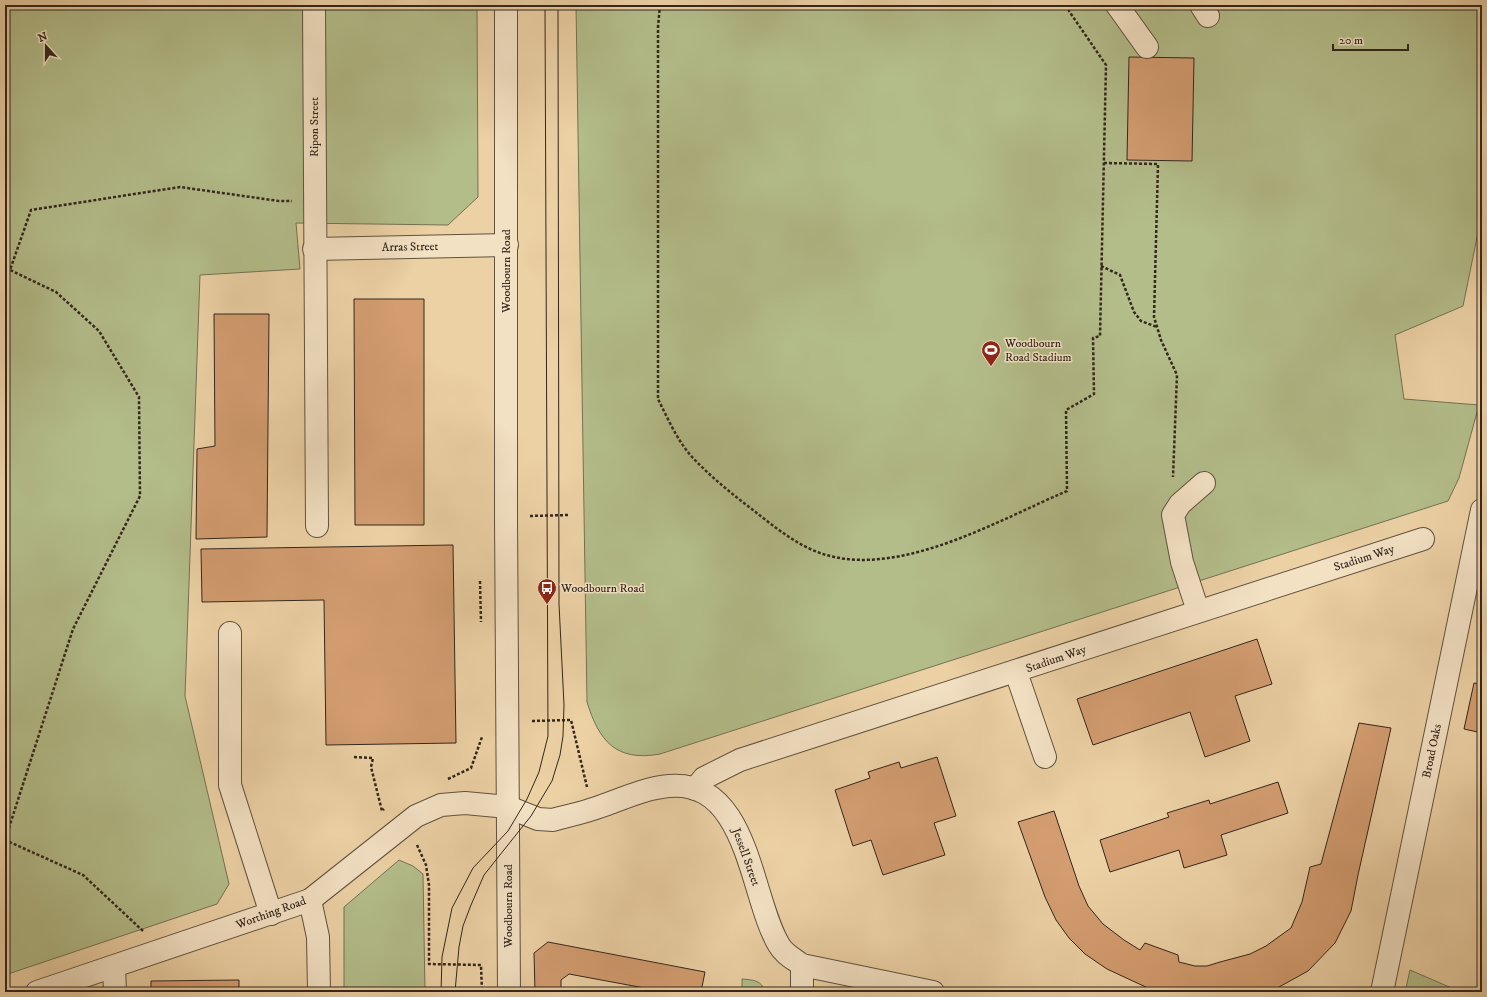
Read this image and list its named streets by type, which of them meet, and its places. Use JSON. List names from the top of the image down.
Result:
{
  "streets": {
    "street": [
      "Ripon Street",
      "Arras Street",
      "Woodbourn Road",
      "Stadium Way",
      "Broad Oaks",
      "Jessell Street",
      "Worthing Road"
    ]
  },
  "crossings": [
    ["Ripon Street", "Arras Street"],
    ["Arras Street", "Woodbourn Road"],
    ["Woodbourn Road", "Jessell Street"],
    ["Woodbourn Road", "Worthing Road"],
    ["Stadium Way", "Jessell Street"],
    ["Jessell Street", "Worthing Road"]
  ],
  "places": {
    "sports": ["Woodbourn Road Stadium"],
    "bus stop": ["Woodbourn Road"]
  },
  "scale_bar": "20 m",
  "north": "top"
}
